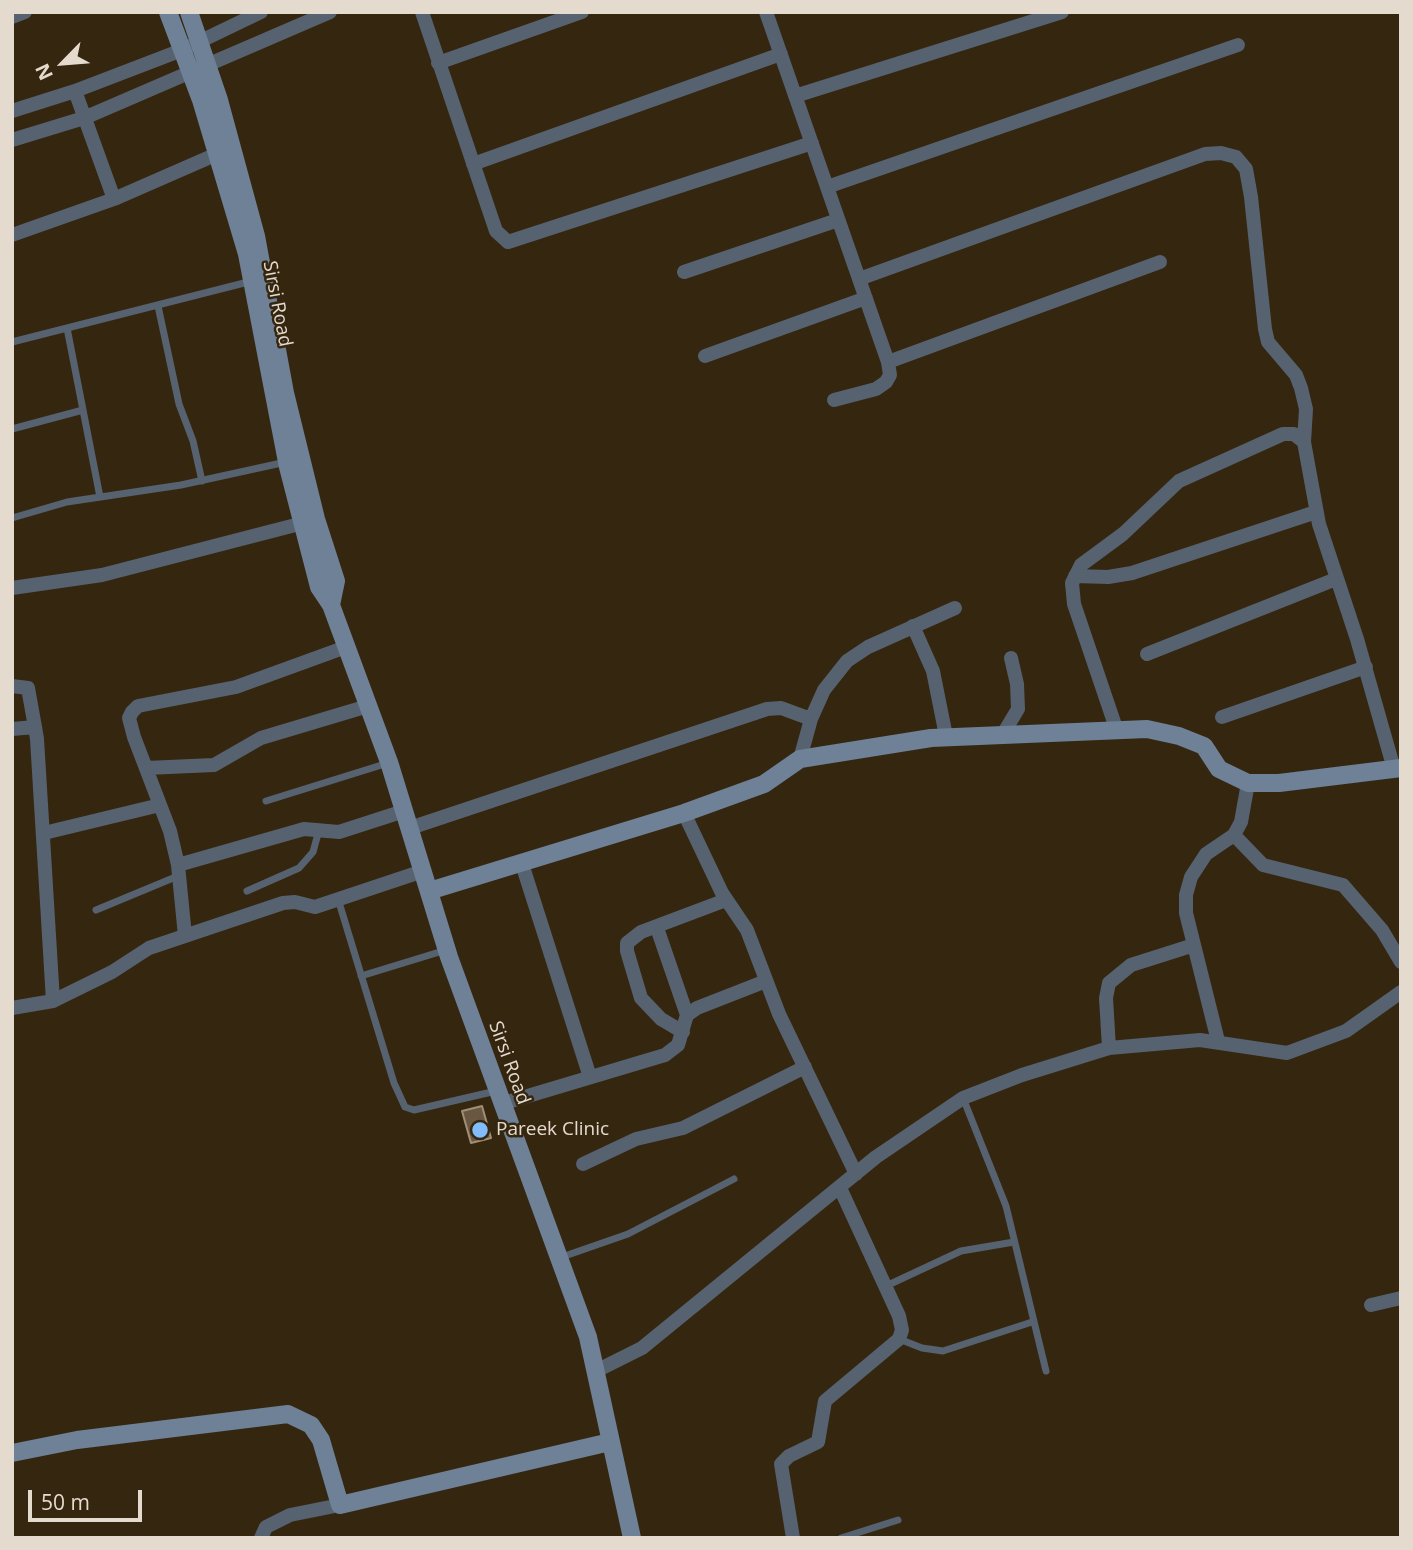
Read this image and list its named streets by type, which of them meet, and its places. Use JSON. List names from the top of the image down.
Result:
{
  "streets": {
    "main road": ["Sirsi Road"]
  },
  "places": ["Pareek Clinic"],
  "scale_bar": "50 m",
  "north": "bottom left"
}
